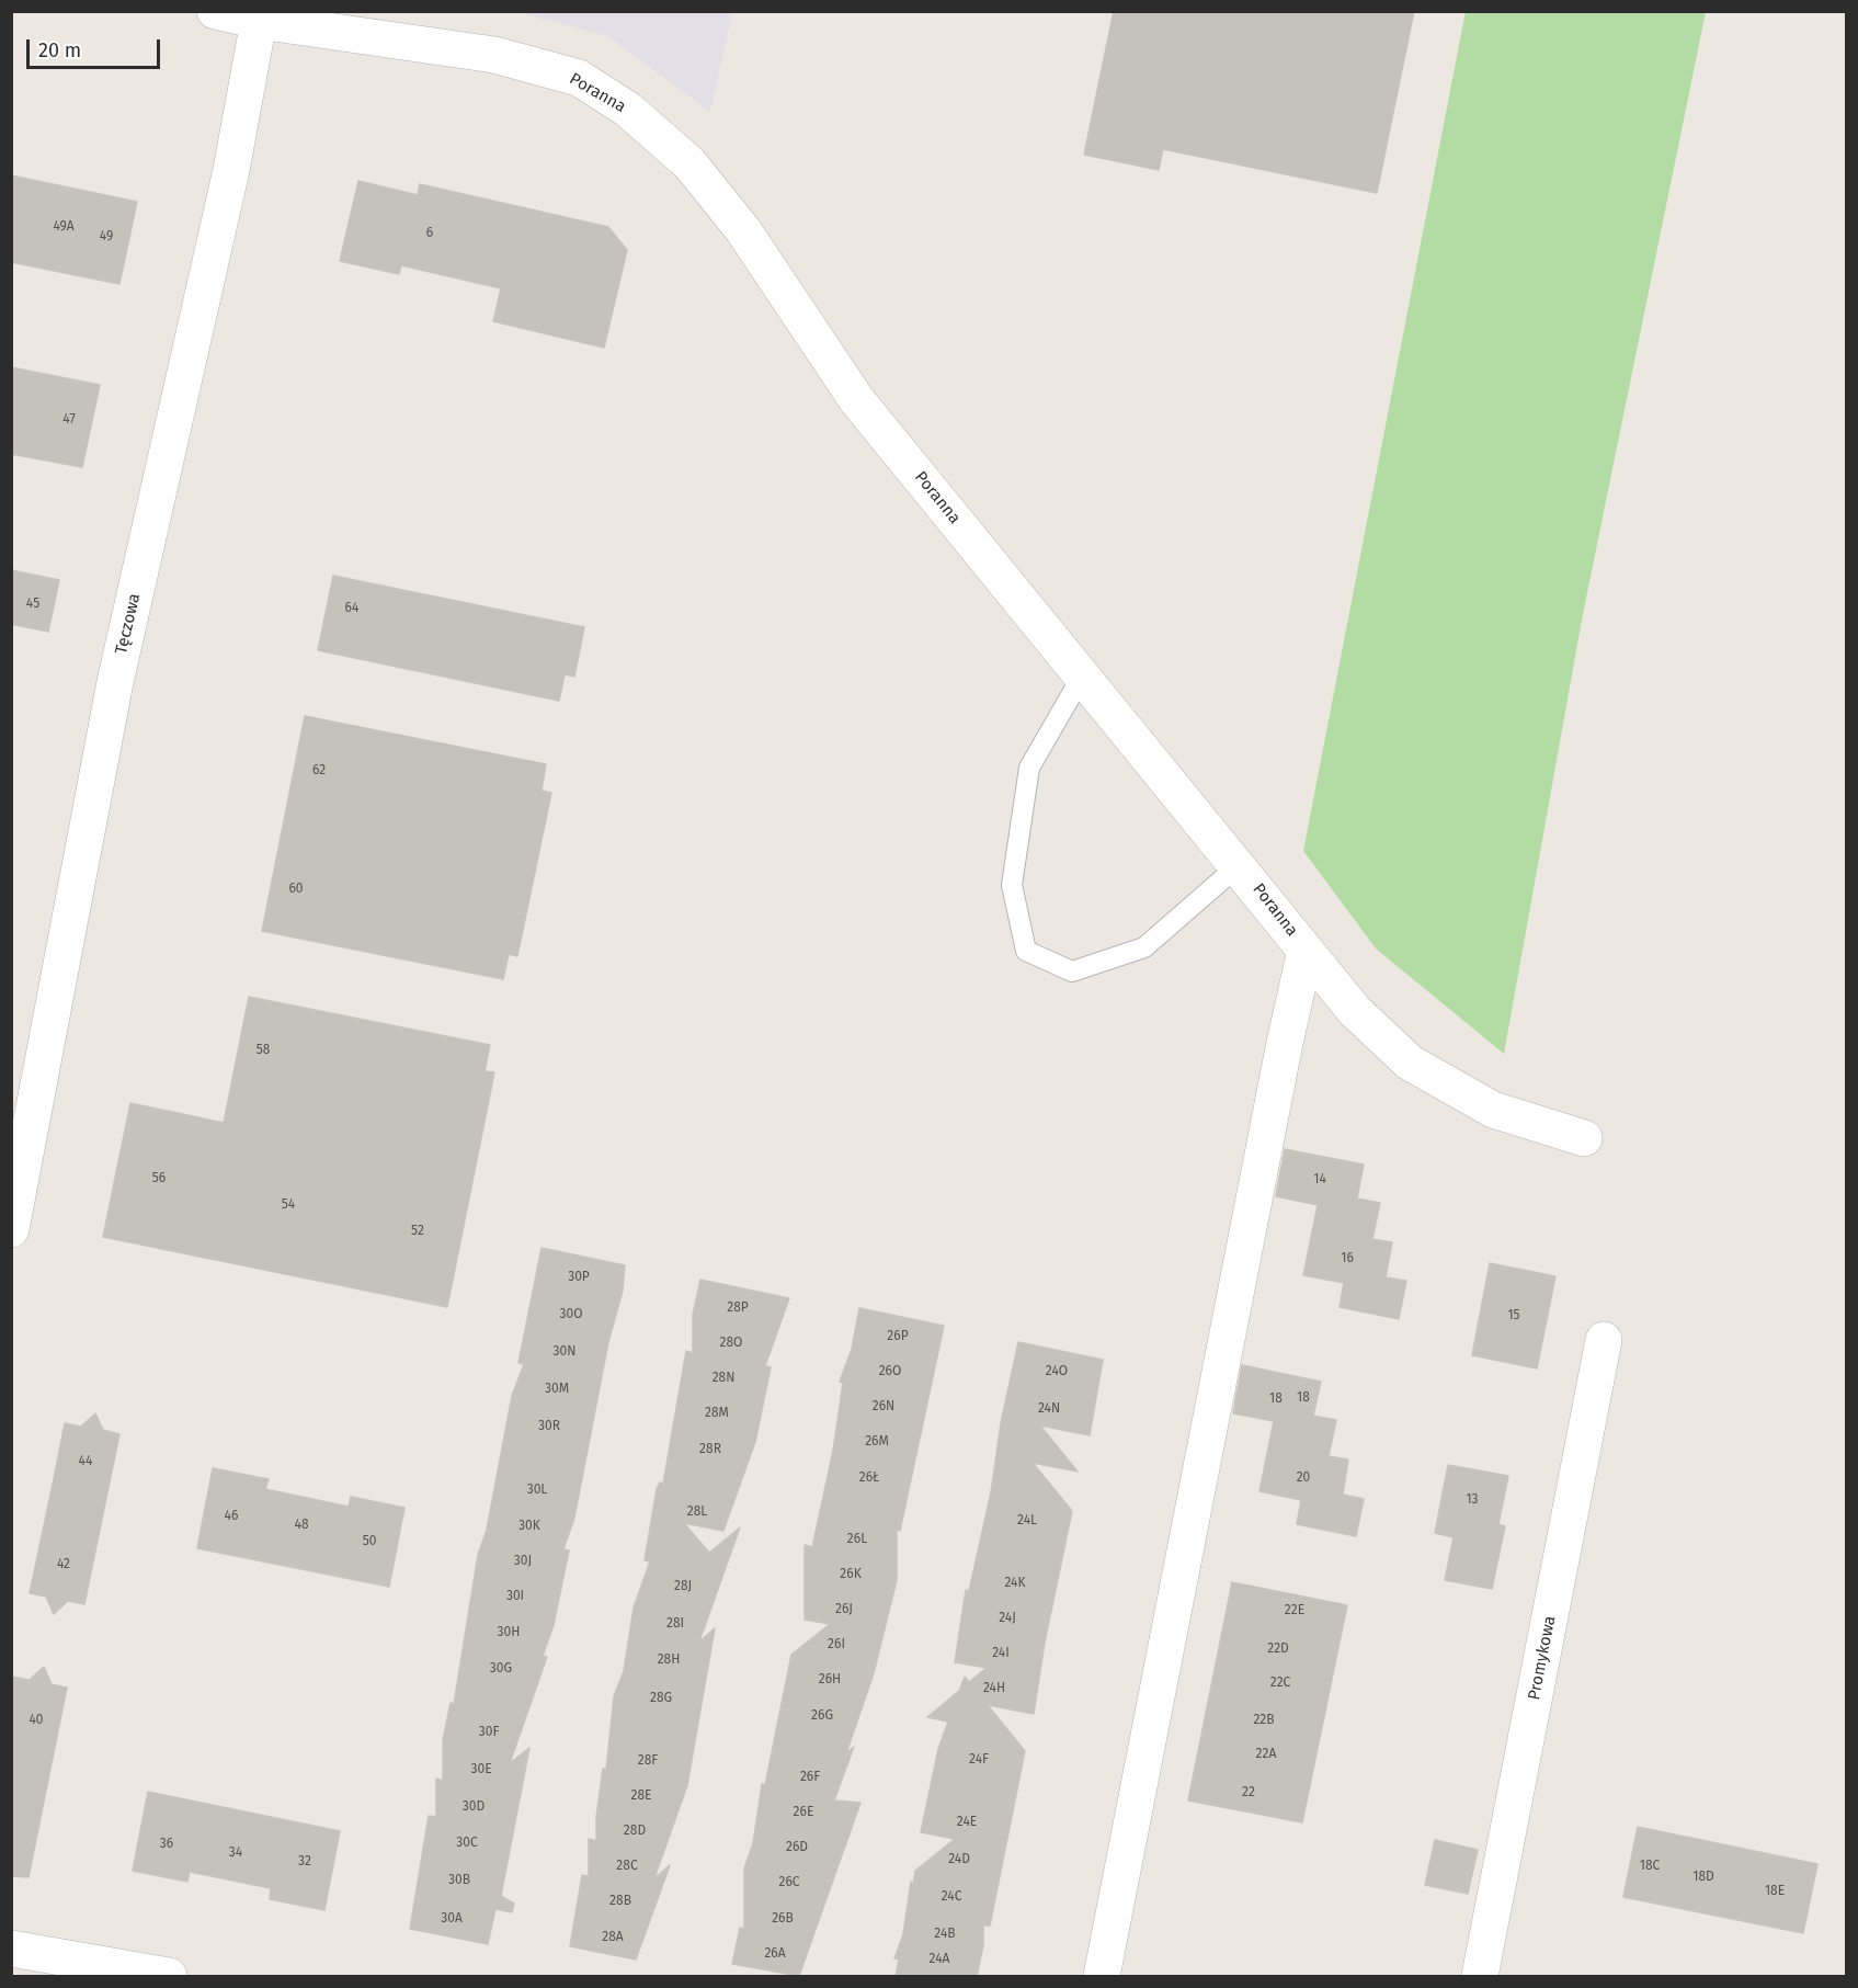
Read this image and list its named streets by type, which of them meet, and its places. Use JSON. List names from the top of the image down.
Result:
{
  "streets": {
    "street": ["Poranna", "Tęczowa", "Promykowa"]
  },
  "crossings": [
    ["Poranna", "Tęczowa"]
  ],
  "house_numbers": [
    "49A",
    "6",
    "49",
    "47",
    "45",
    "64",
    "62",
    "60",
    "58",
    "56",
    "14",
    "54",
    "52",
    "16",
    "30P",
    "28P",
    "30O",
    "15",
    "26P",
    "28O",
    "30N",
    "26O",
    "24O",
    "28N",
    "30M",
    "18",
    "18",
    "26N",
    "24N",
    "28M",
    "30R",
    "26M",
    "28R",
    "44",
    "26Ł",
    "20",
    "30L",
    "13",
    "28L",
    "46",
    "24L",
    "48",
    "30K",
    "26L",
    "50",
    "30J",
    "42",
    "26K",
    "24K",
    "28J",
    "30I",
    "26J",
    "22E",
    "24J",
    "28I",
    "30H",
    "26I",
    "22D",
    "24I",
    "28H",
    "30G",
    "26H",
    "22C",
    "24H",
    "28G",
    "26G",
    "40",
    "22B",
    "30F",
    "22A",
    "24F",
    "28F",
    "30E",
    "26F",
    "22",
    "28E",
    "30D",
    "26E",
    "24E",
    "28D",
    "30C",
    "36",
    "26D",
    "34",
    "24D",
    "32",
    "28C",
    "18C",
    "18D",
    "30B",
    "26C",
    "18E",
    "24C",
    "28B",
    "30A",
    "26B",
    "24B",
    "28A",
    "26A",
    "24A"
  ],
  "scale_bar": "20 m"
}
